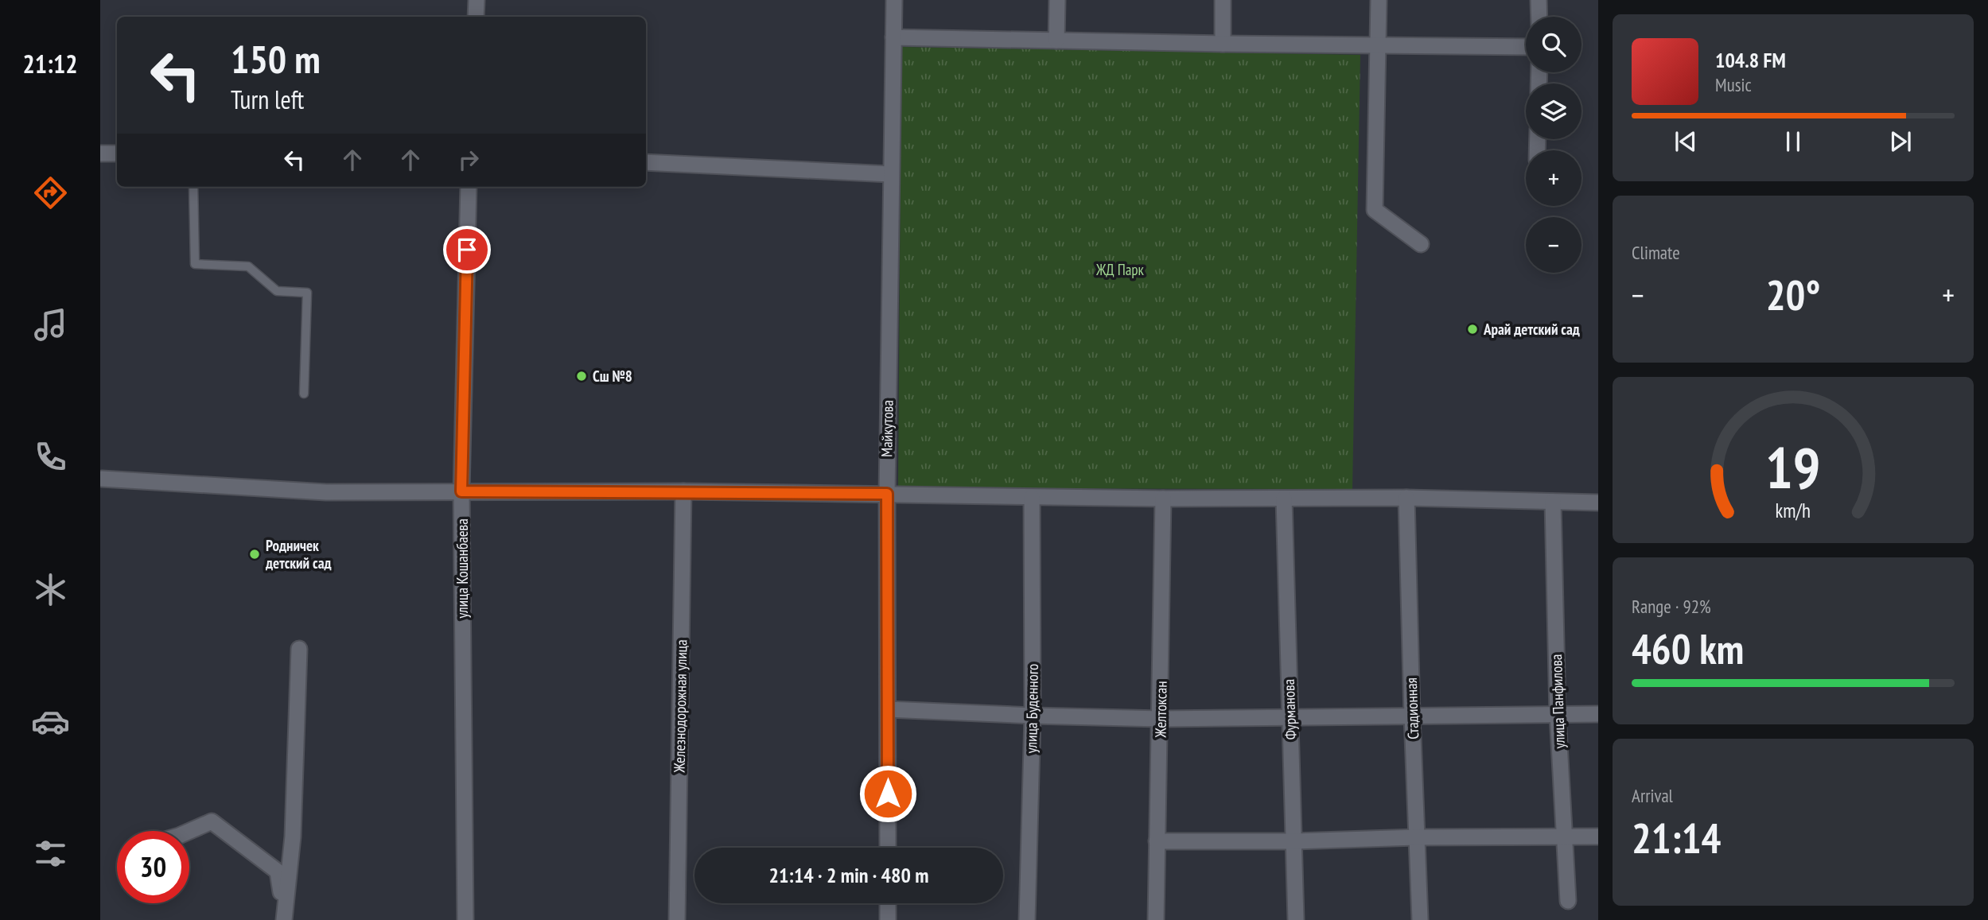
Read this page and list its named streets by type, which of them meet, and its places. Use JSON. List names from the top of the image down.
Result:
{
  "streets": {
    "street": [
      "Майкутова",
      "улица Кошанбаева",
      "улица Панфилова",
      "Железнодорожная улица",
      "улица Буденного",
      "Стадионная",
      "Желтоксан",
      "Фурманова"
    ]
  },
  "parks": ["ЖД Парк"],
  "places": ["Арай детский сад", "Сш №8", "Родничек детский сад"],
  "page": {
    "tabs": "21:12",
    "map_buttons": ["+", "−"],
    "turn": ["150 m", "Turn left"],
    "song": ["104.8 FM", "Music"],
    "tile": [
      "Climate",
      ["Range · 92%", "460 km"],
      ["Arrival", "21:14"]
    ],
    "heat": ["−", "20°", "+"],
    "limit": "30",
    "trip": "21:14 · 2 min · 480 m",
    "gauge": ["19", "km/h"]
  }
}
